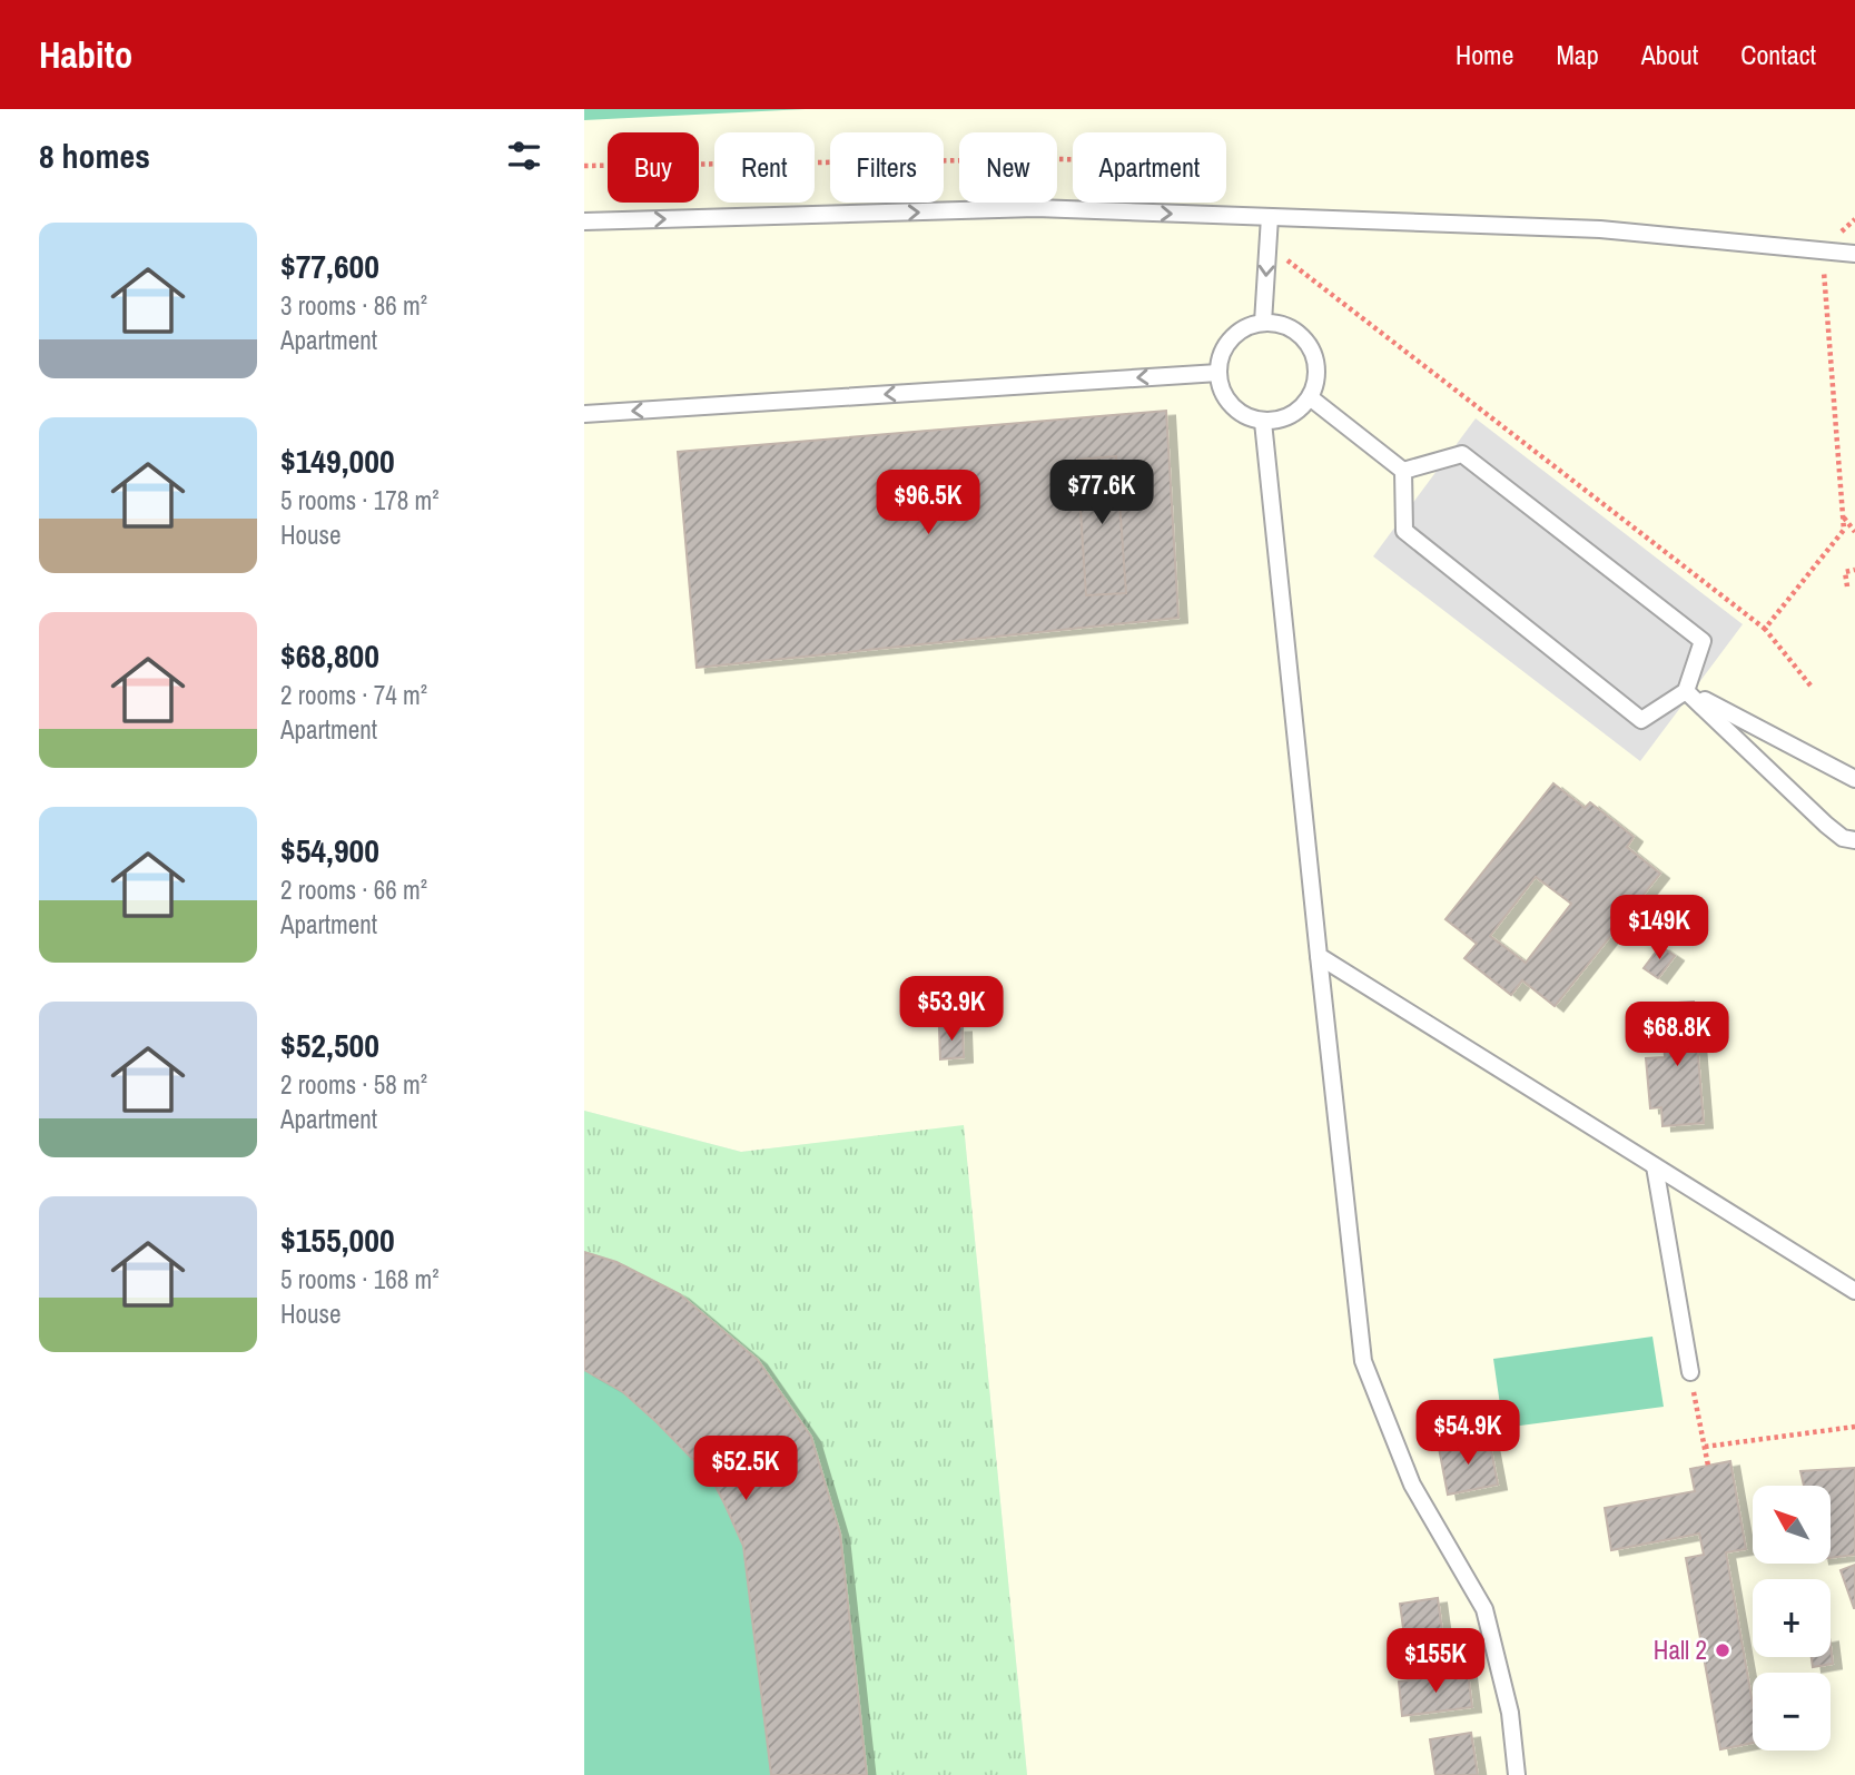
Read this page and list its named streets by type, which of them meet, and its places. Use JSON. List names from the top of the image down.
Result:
{
  "places": ["Hall 2"],
  "north": "top left",
  "page": {
    "header": "Habito",
    "nav": [
      "Home",
      "Map",
      "About",
      "Contact"
    ],
    "heading": "8 homes",
    "chip": [
      "Buy",
      "Rent",
      "Filters",
      "New",
      "Apartment"
    ],
    "list": [
      {
        "name": "$77,600",
        "note": "3 rooms · 86 m² · Apartment"
      },
      {
        "name": "$149,000",
        "note": "5 rooms · 178 m² · House"
      },
      {
        "name": "$68,800",
        "note": "2 rooms · 74 m² · Apartment"
      },
      {
        "name": "$54,900",
        "note": "2 rooms · 66 m² · Apartment"
      },
      {
        "name": "$52,500",
        "note": "2 rooms · 58 m² · Apartment"
      },
      {
        "name": "$155,000",
        "note": "5 rooms · 168 m² · House"
      }
    ],
    "price": [
      "$77.6K",
      "$96.5K",
      "$149K",
      "$53.9K",
      "$68.8K",
      "$54.9K",
      "$52.5K",
      "$155K"
    ],
    "map_buttons": ["+", "−"]
  }
}
